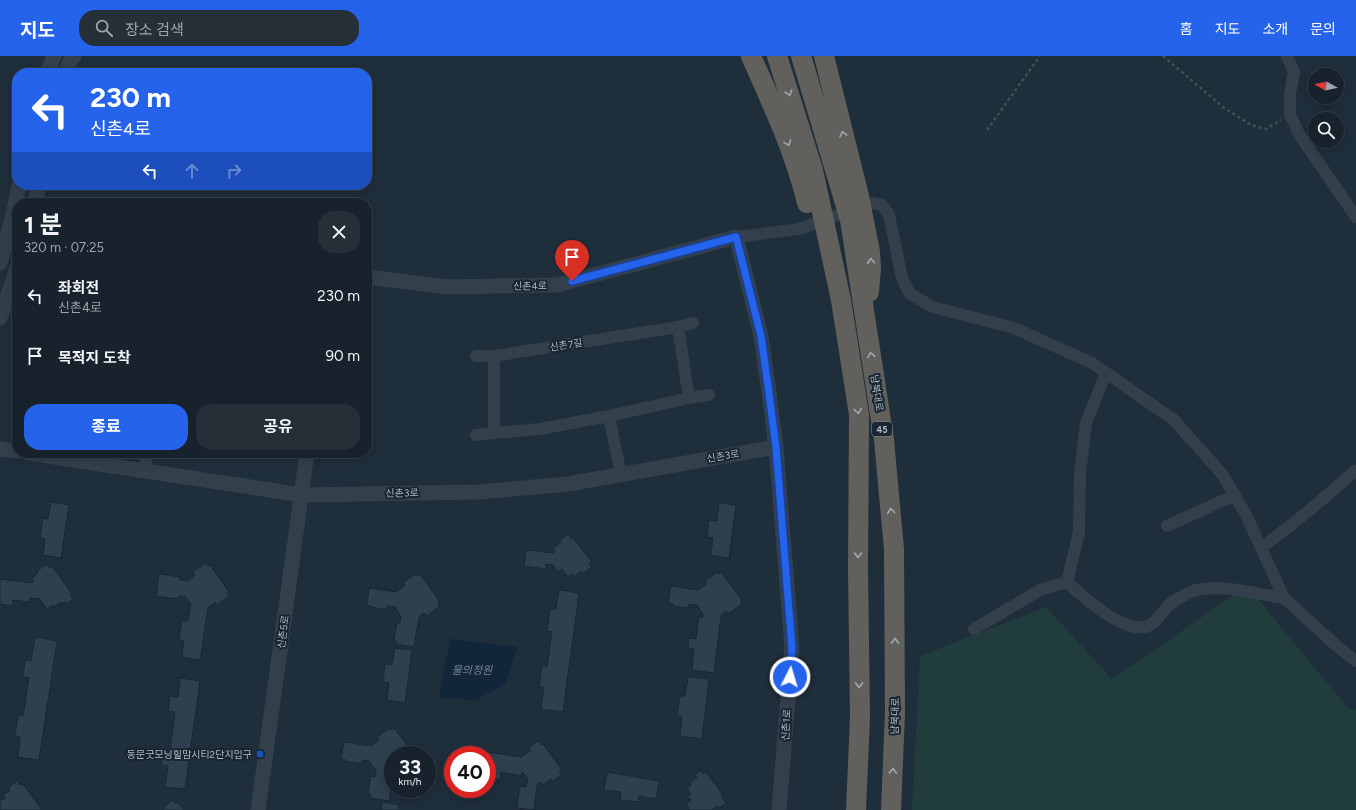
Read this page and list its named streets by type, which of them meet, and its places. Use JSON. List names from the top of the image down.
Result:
{
  "streets": {
    "highway": ["남북대로", "45"],
    "street": [
      "신촌4로",
      "신촌7길",
      "신촌3로",
      "신촌5로",
      "신촌1로"
    ]
  },
  "crossings": [
    ["신촌4로", "신촌1로"],
    ["신촌3로", "신촌5로"],
    ["신촌3로", "신촌1로"]
  ],
  "water": ["물의정원"],
  "places": {
    "transit": ["동문굿모닝힐맘시티2단지입구"]
  },
  "north": "left",
  "page": {
    "header": "지도",
    "search": "장소 검색",
    "nav": [
      "홈",
      "지도",
      "소개",
      "문의"
    ],
    "turn": ["230 m", "신촌4로"],
    "heading": ["1 분", "320 m · 07:25"],
    "list": [
      {
        "name": "좌회전",
        "note": "신촌4로",
        "value": "230 m"
      },
      {
        "name": "목적지 도착",
        "value": "90 m"
      }
    ],
    "buttons": ["종료", "공유"],
    "speed": "33 km/h",
    "limit": "40"
  }
}
